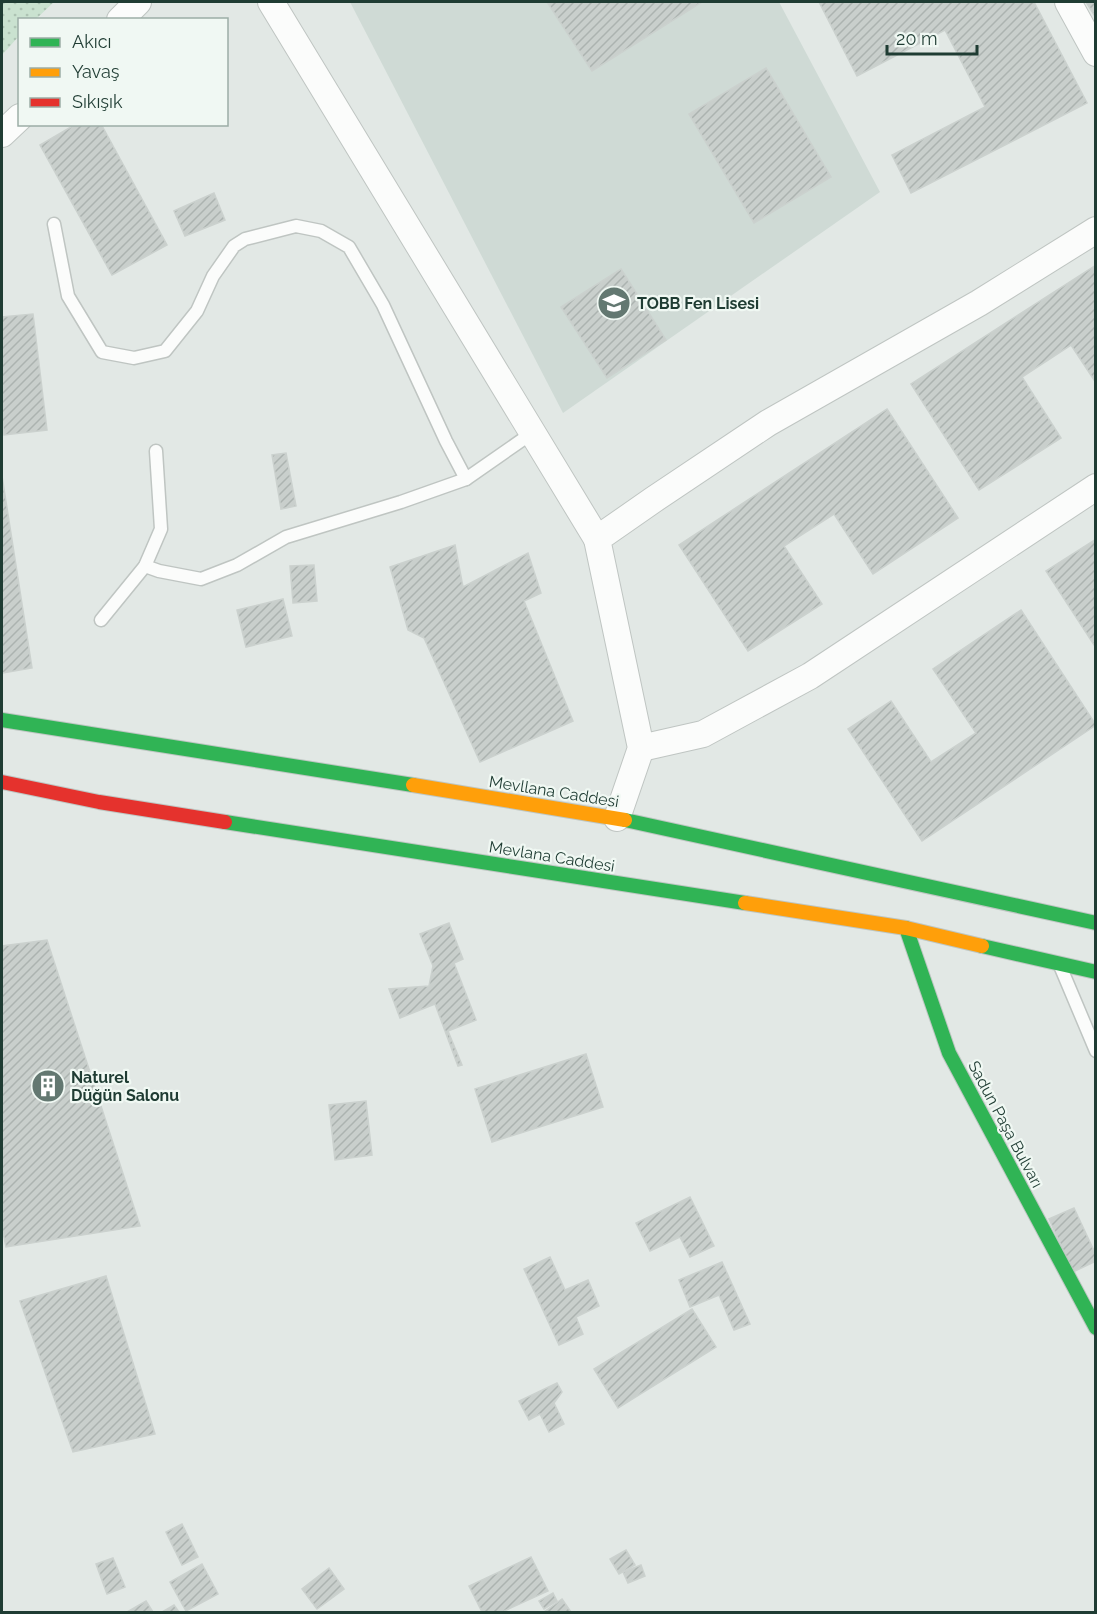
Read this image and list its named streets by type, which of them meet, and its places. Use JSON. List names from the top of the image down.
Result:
{
  "streets": {
    "main road": ["Mevllana Caddesi", "Mevlana Caddesi", "Sadun Paşa Bulvarı"]
  },
  "crossings": [
    ["Mevlana Caddesi", "Sadun Paşa Bulvarı"]
  ],
  "places": {
    "school or university": ["TOBB Fen Lisesi"],
    "building": ["Naturel Düğün Salonu"]
  },
  "legend": ["Akıcı", "Yavaş", "Sıkışık"],
  "scale_bar": "20 m"
}
